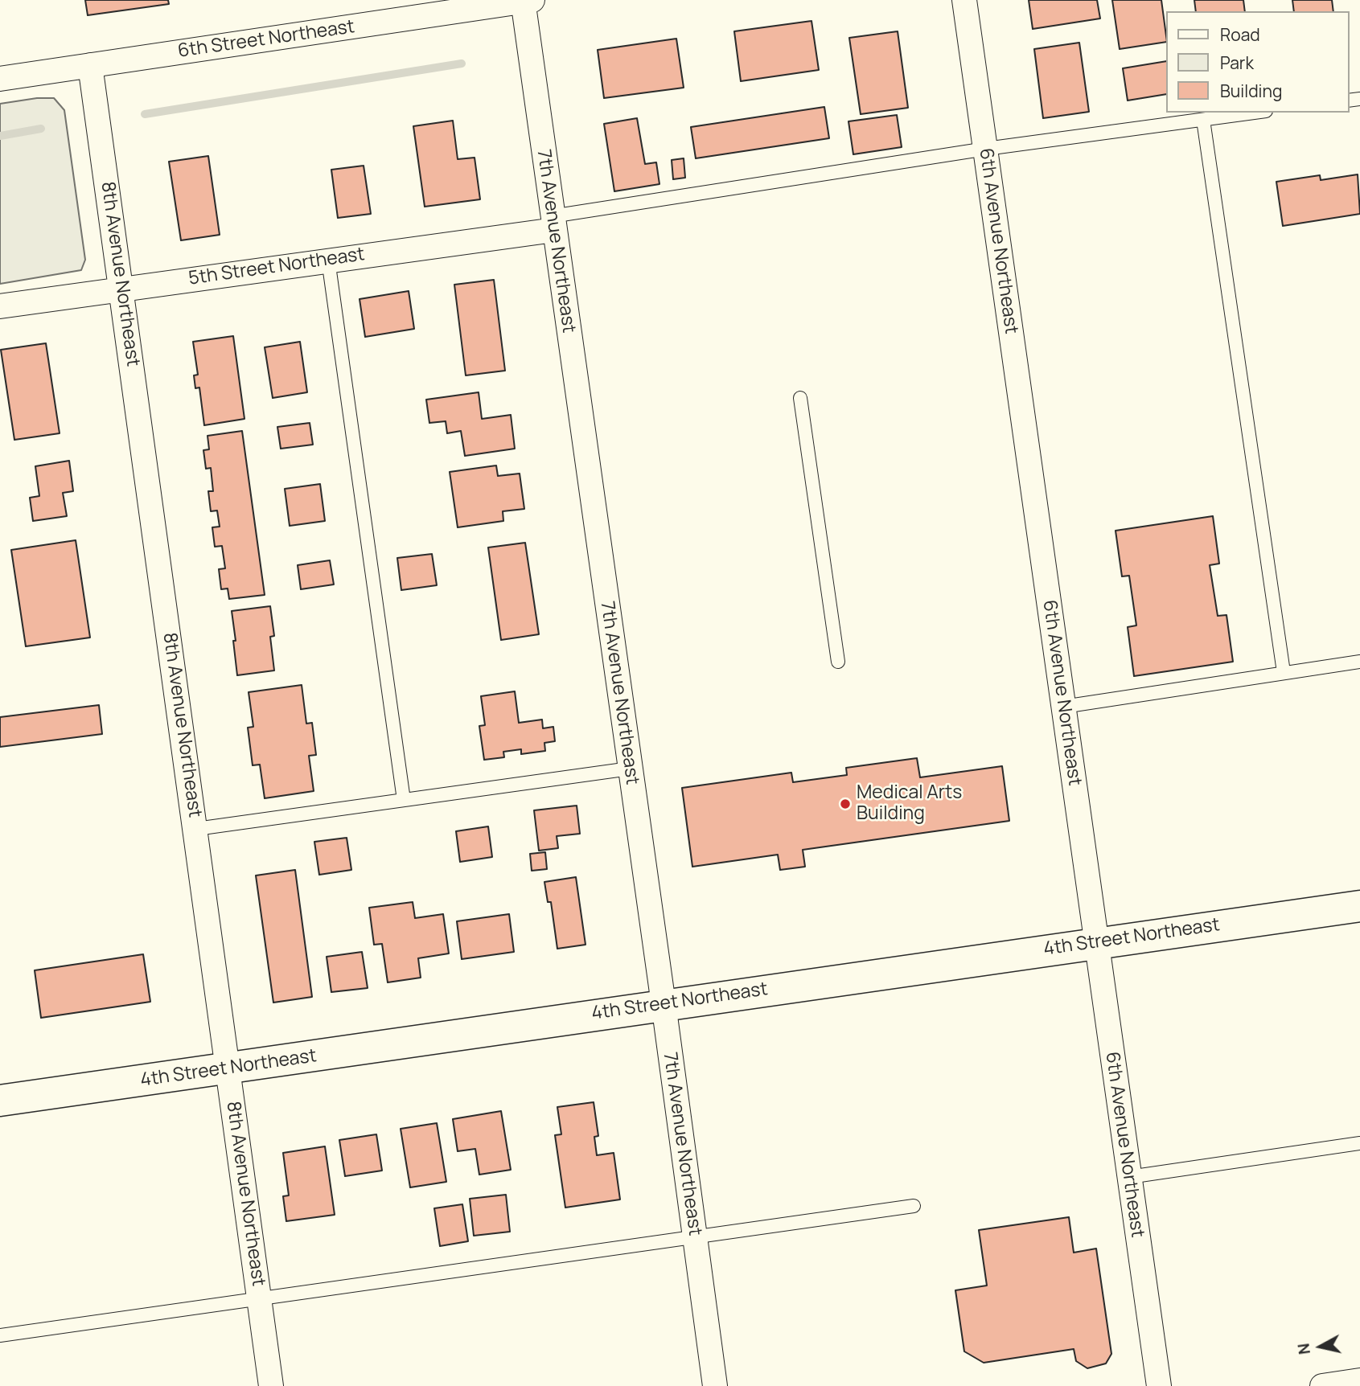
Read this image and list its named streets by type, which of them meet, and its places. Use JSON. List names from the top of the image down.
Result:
{
  "streets": {
    "main road": ["4th Street Northeast"],
    "street": [
      "6th Street Northeast",
      "7th Avenue Northeast",
      "6th Avenue Northeast",
      "5th Street Northeast",
      "8th Avenue Northeast"
    ]
  },
  "crossings": [
    ["6th Street Northeast", "7th Avenue Northeast"],
    ["6th Street Northeast", "8th Avenue Northeast"],
    ["7th Avenue Northeast", "5th Street Northeast"],
    ["7th Avenue Northeast", "4th Street Northeast"],
    ["6th Avenue Northeast", "4th Street Northeast"],
    ["5th Street Northeast", "8th Avenue Northeast"],
    ["8th Avenue Northeast", "4th Street Northeast"]
  ],
  "places": ["Medical Arts Building"],
  "legend": ["Road", "Park", "Building"],
  "north": "left"
}
